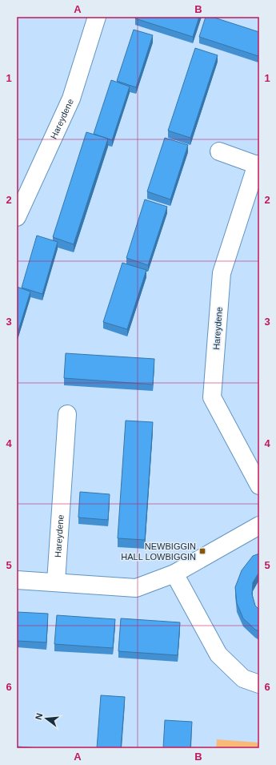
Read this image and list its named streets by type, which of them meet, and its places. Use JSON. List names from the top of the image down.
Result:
{
  "streets": {
    "street": ["Hareydene"]
  },
  "places": {
    "transit": ["NEWBIGGIN HALL LOWBIGGIN"]
  },
  "north": "left",
  "grid": {
    "columns": ["A", "B"],
    "rows": [
      "1",
      "2",
      "3",
      "4",
      "5",
      "6"
    ]
  }
}
